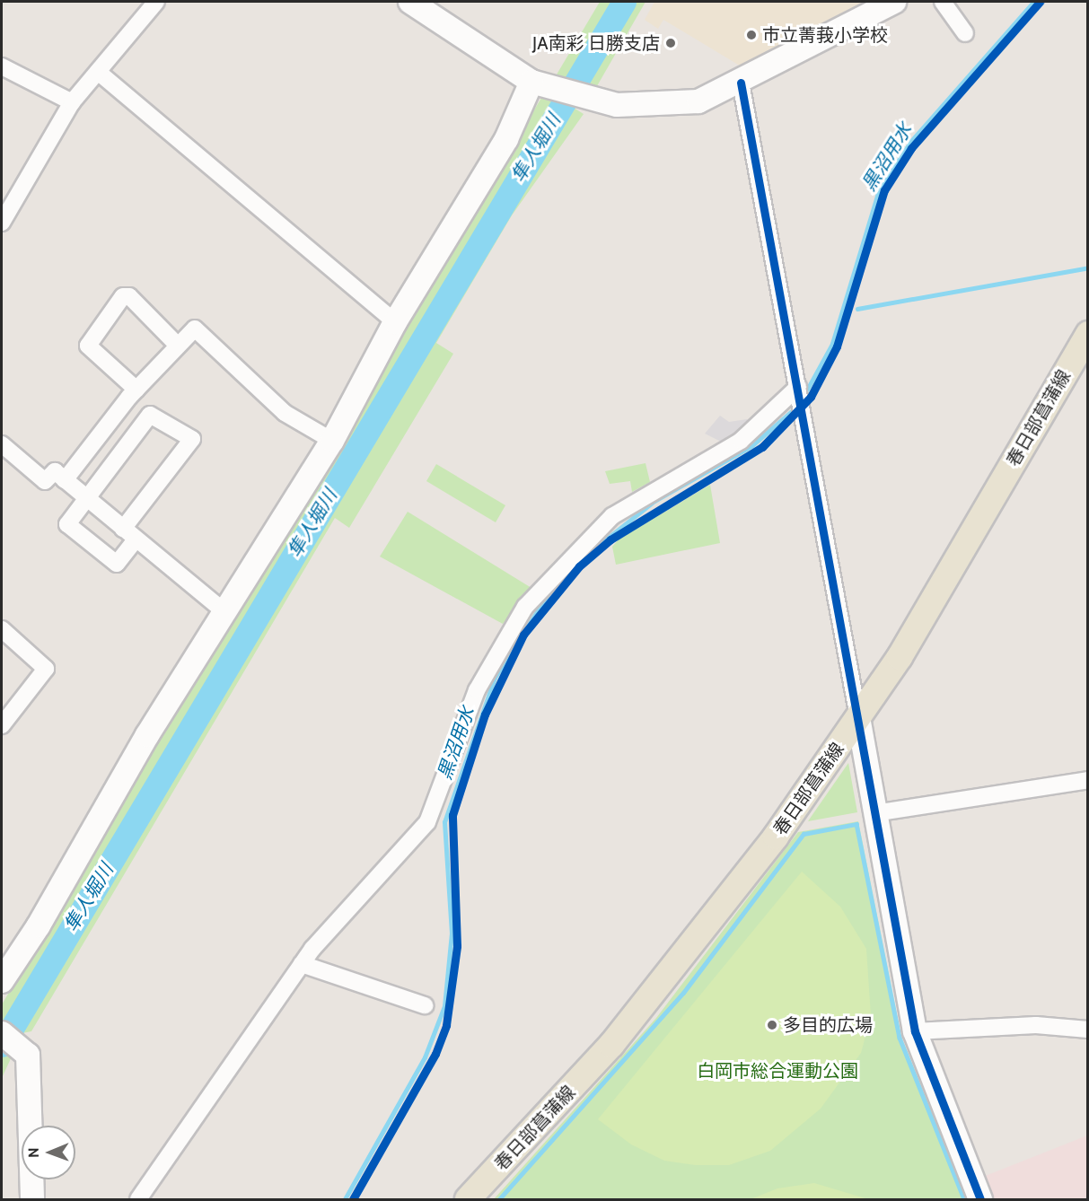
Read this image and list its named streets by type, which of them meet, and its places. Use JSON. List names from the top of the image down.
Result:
{
  "streets": {
    "main road": ["春日部菖蒲線"]
  },
  "water": ["隼人堀川", "黒沼用水"],
  "parks": ["白岡市総合運動公園"],
  "places": ["市立菁莪小学校", "JA南彩 日勝支店", "多目的広場"],
  "north": "left"
}
